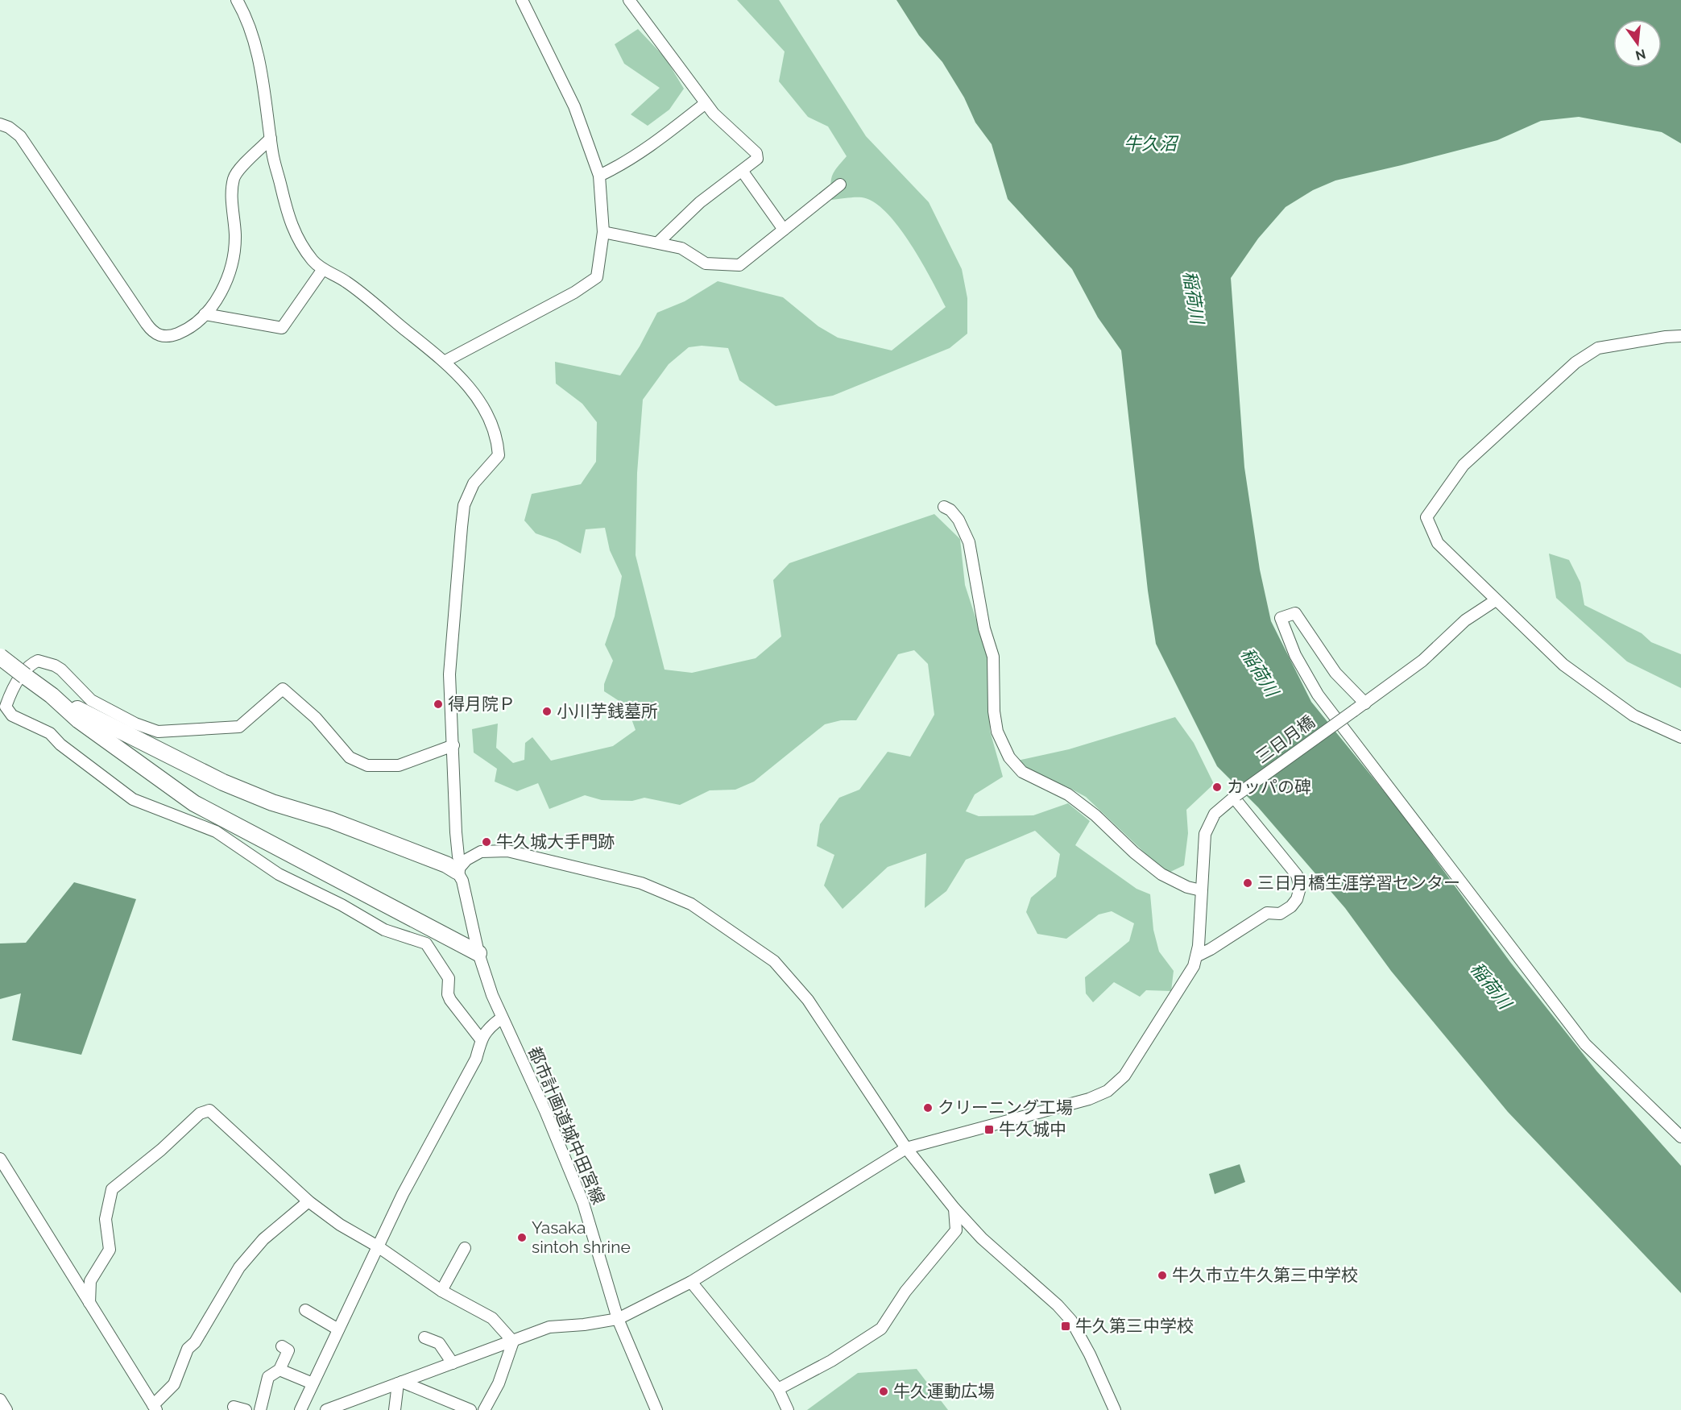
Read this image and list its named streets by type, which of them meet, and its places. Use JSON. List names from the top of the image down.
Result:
{
  "streets": {
    "street": ["三日月橋", "都市計画道城中田宮線"]
  },
  "water": ["牛久沼", "稲荷川"],
  "places": {
    "other": [
      "得月院Ｐ",
      "小川芋銭墓所",
      "カッパの碑",
      "牛久城大手門跡",
      "三日月橋生涯学習センター",
      "クリーニング工場",
      "Yasaka sintoh shrine",
      "牛久市立牛久第三中学校",
      "牛久運動広場"
    ],
    "transit": ["牛久城中", "牛久第三中学校"]
  },
  "north": "bottom"
}
